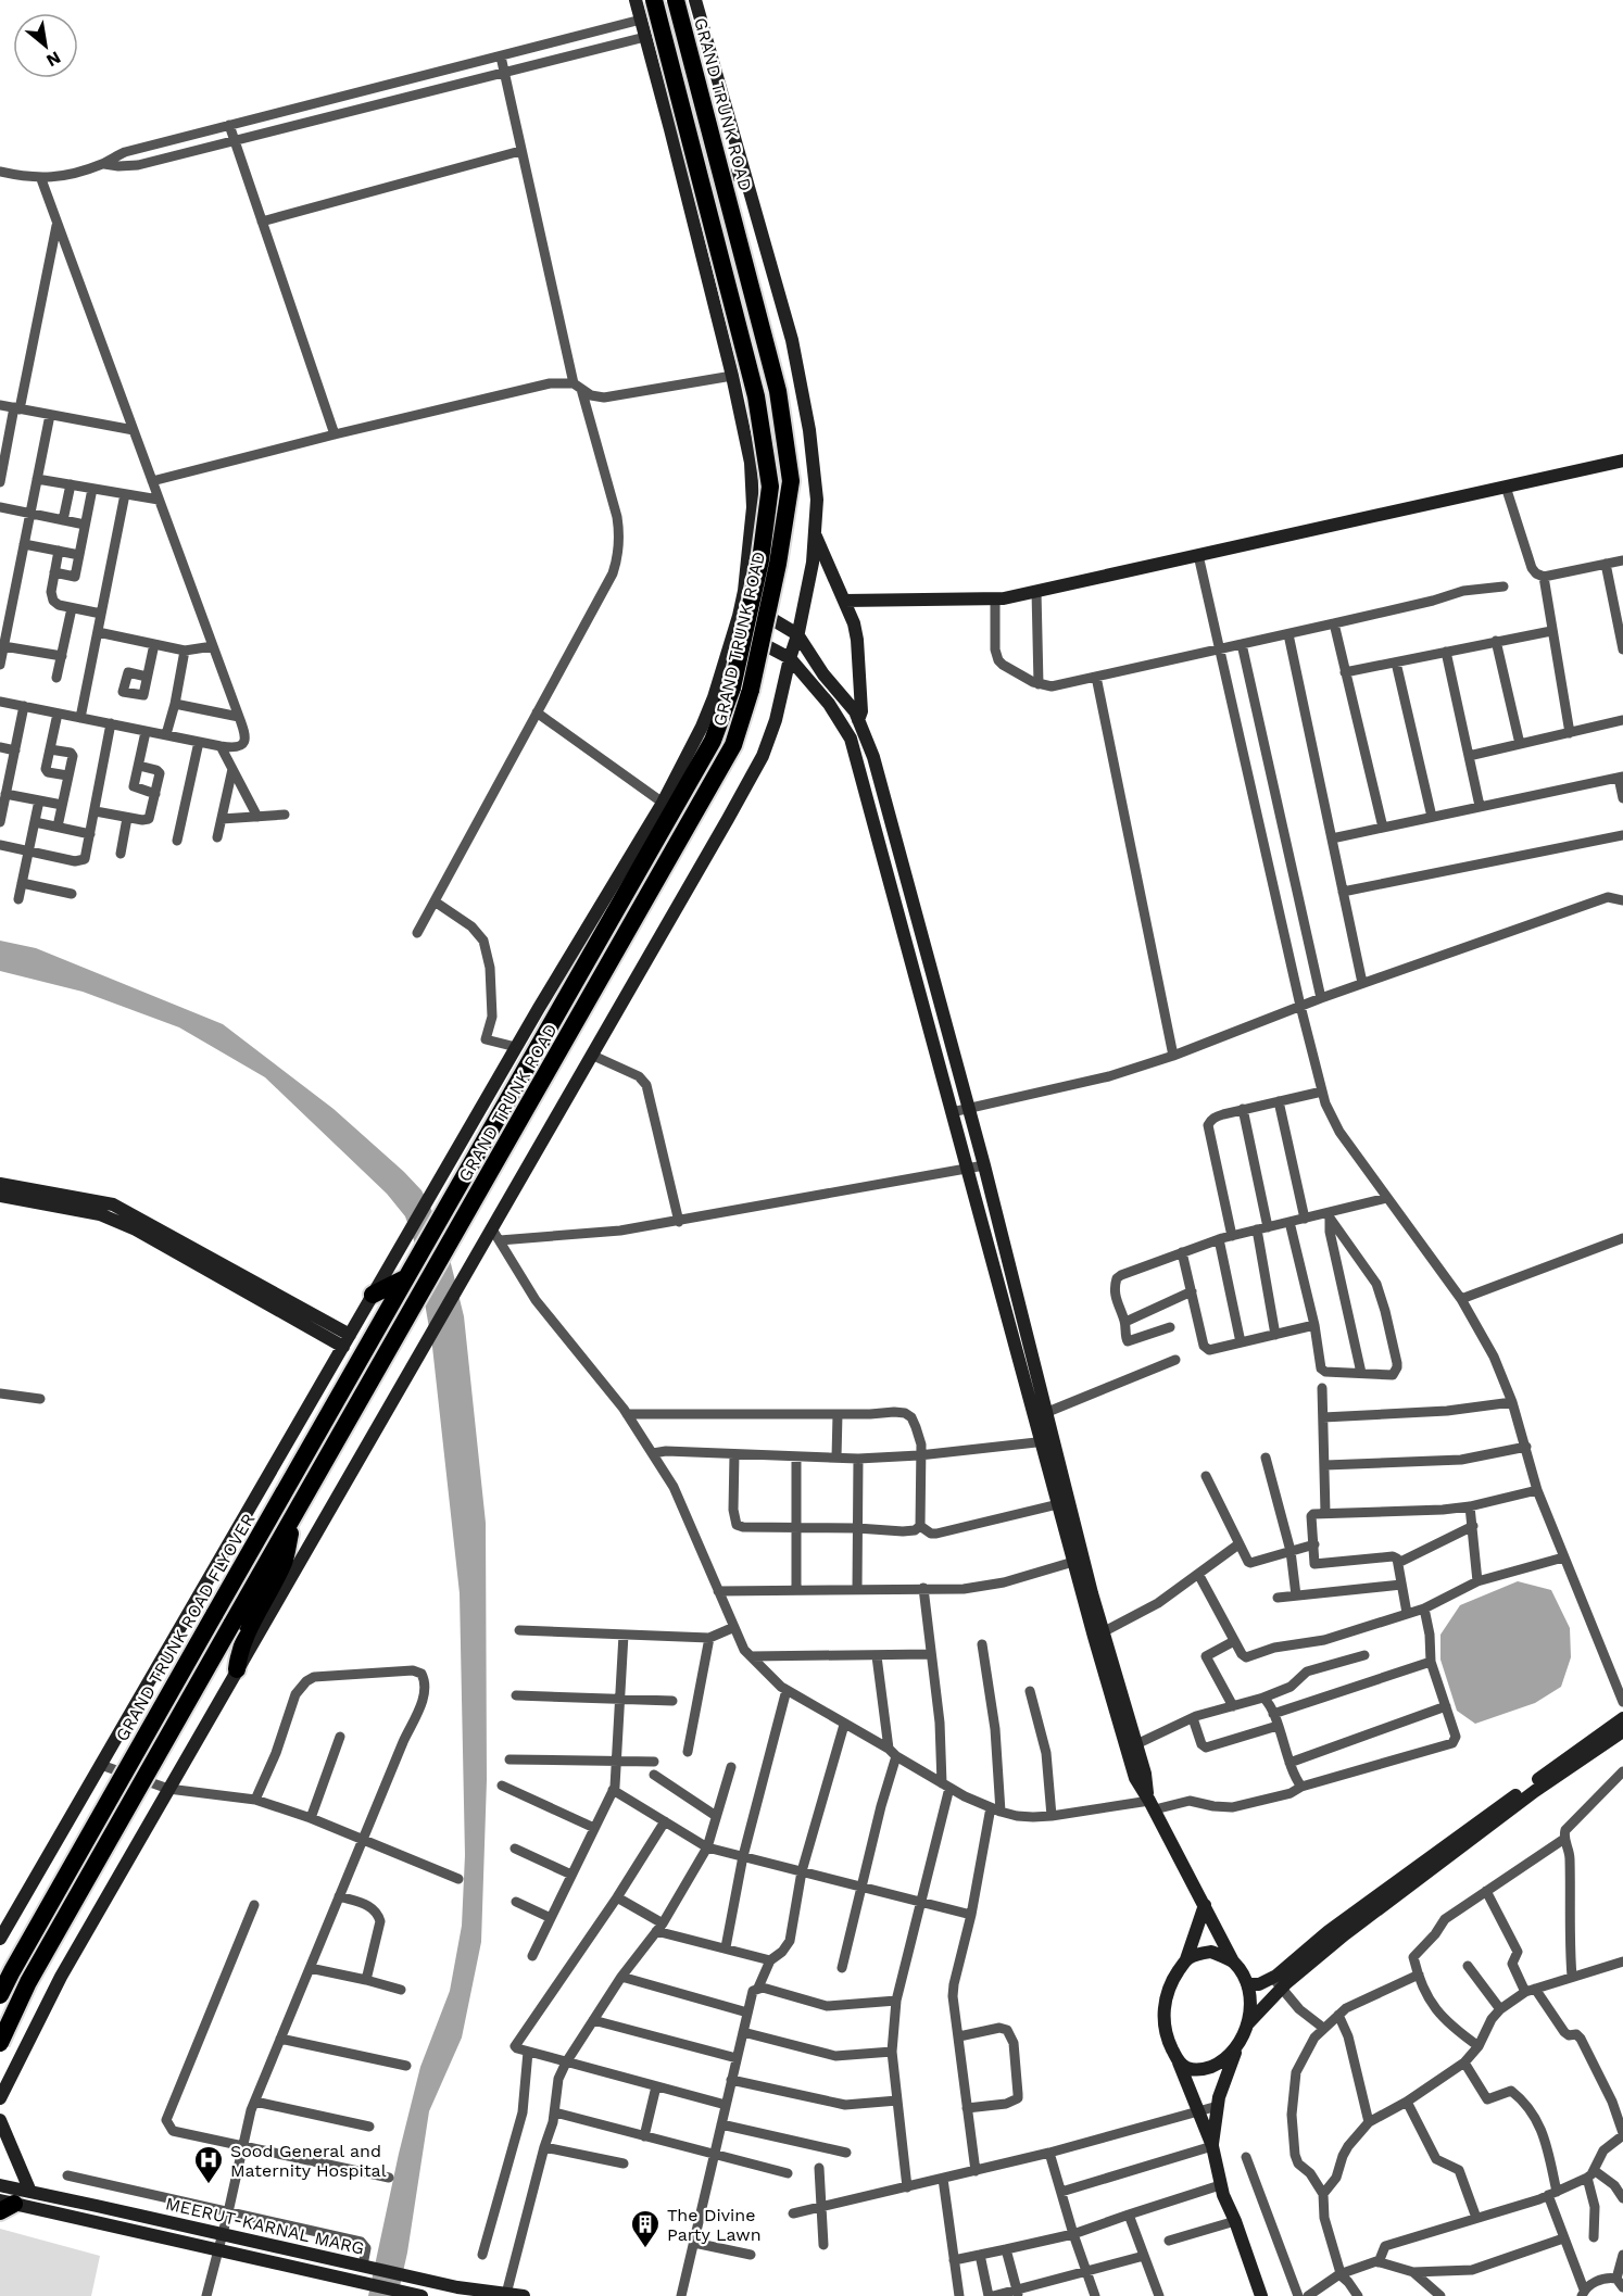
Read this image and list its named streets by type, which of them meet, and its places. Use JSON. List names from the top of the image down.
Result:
{
  "streets": {
    "highway": ["GRAND TRUNK ROAD", "GRAND TRUNK ROAD FLYOVER"],
    "street": ["MEERUT-KARNAL MARG"]
  },
  "crossings": [
    ["GRAND TRUNK ROAD", "GRAND TRUNK ROAD FLYOVER"]
  ],
  "places": {
    "hospital": ["Sood General and Maternity Hospital"],
    "building": ["The Divine Party Lawn"]
  },
  "north": "bottom right"
}
